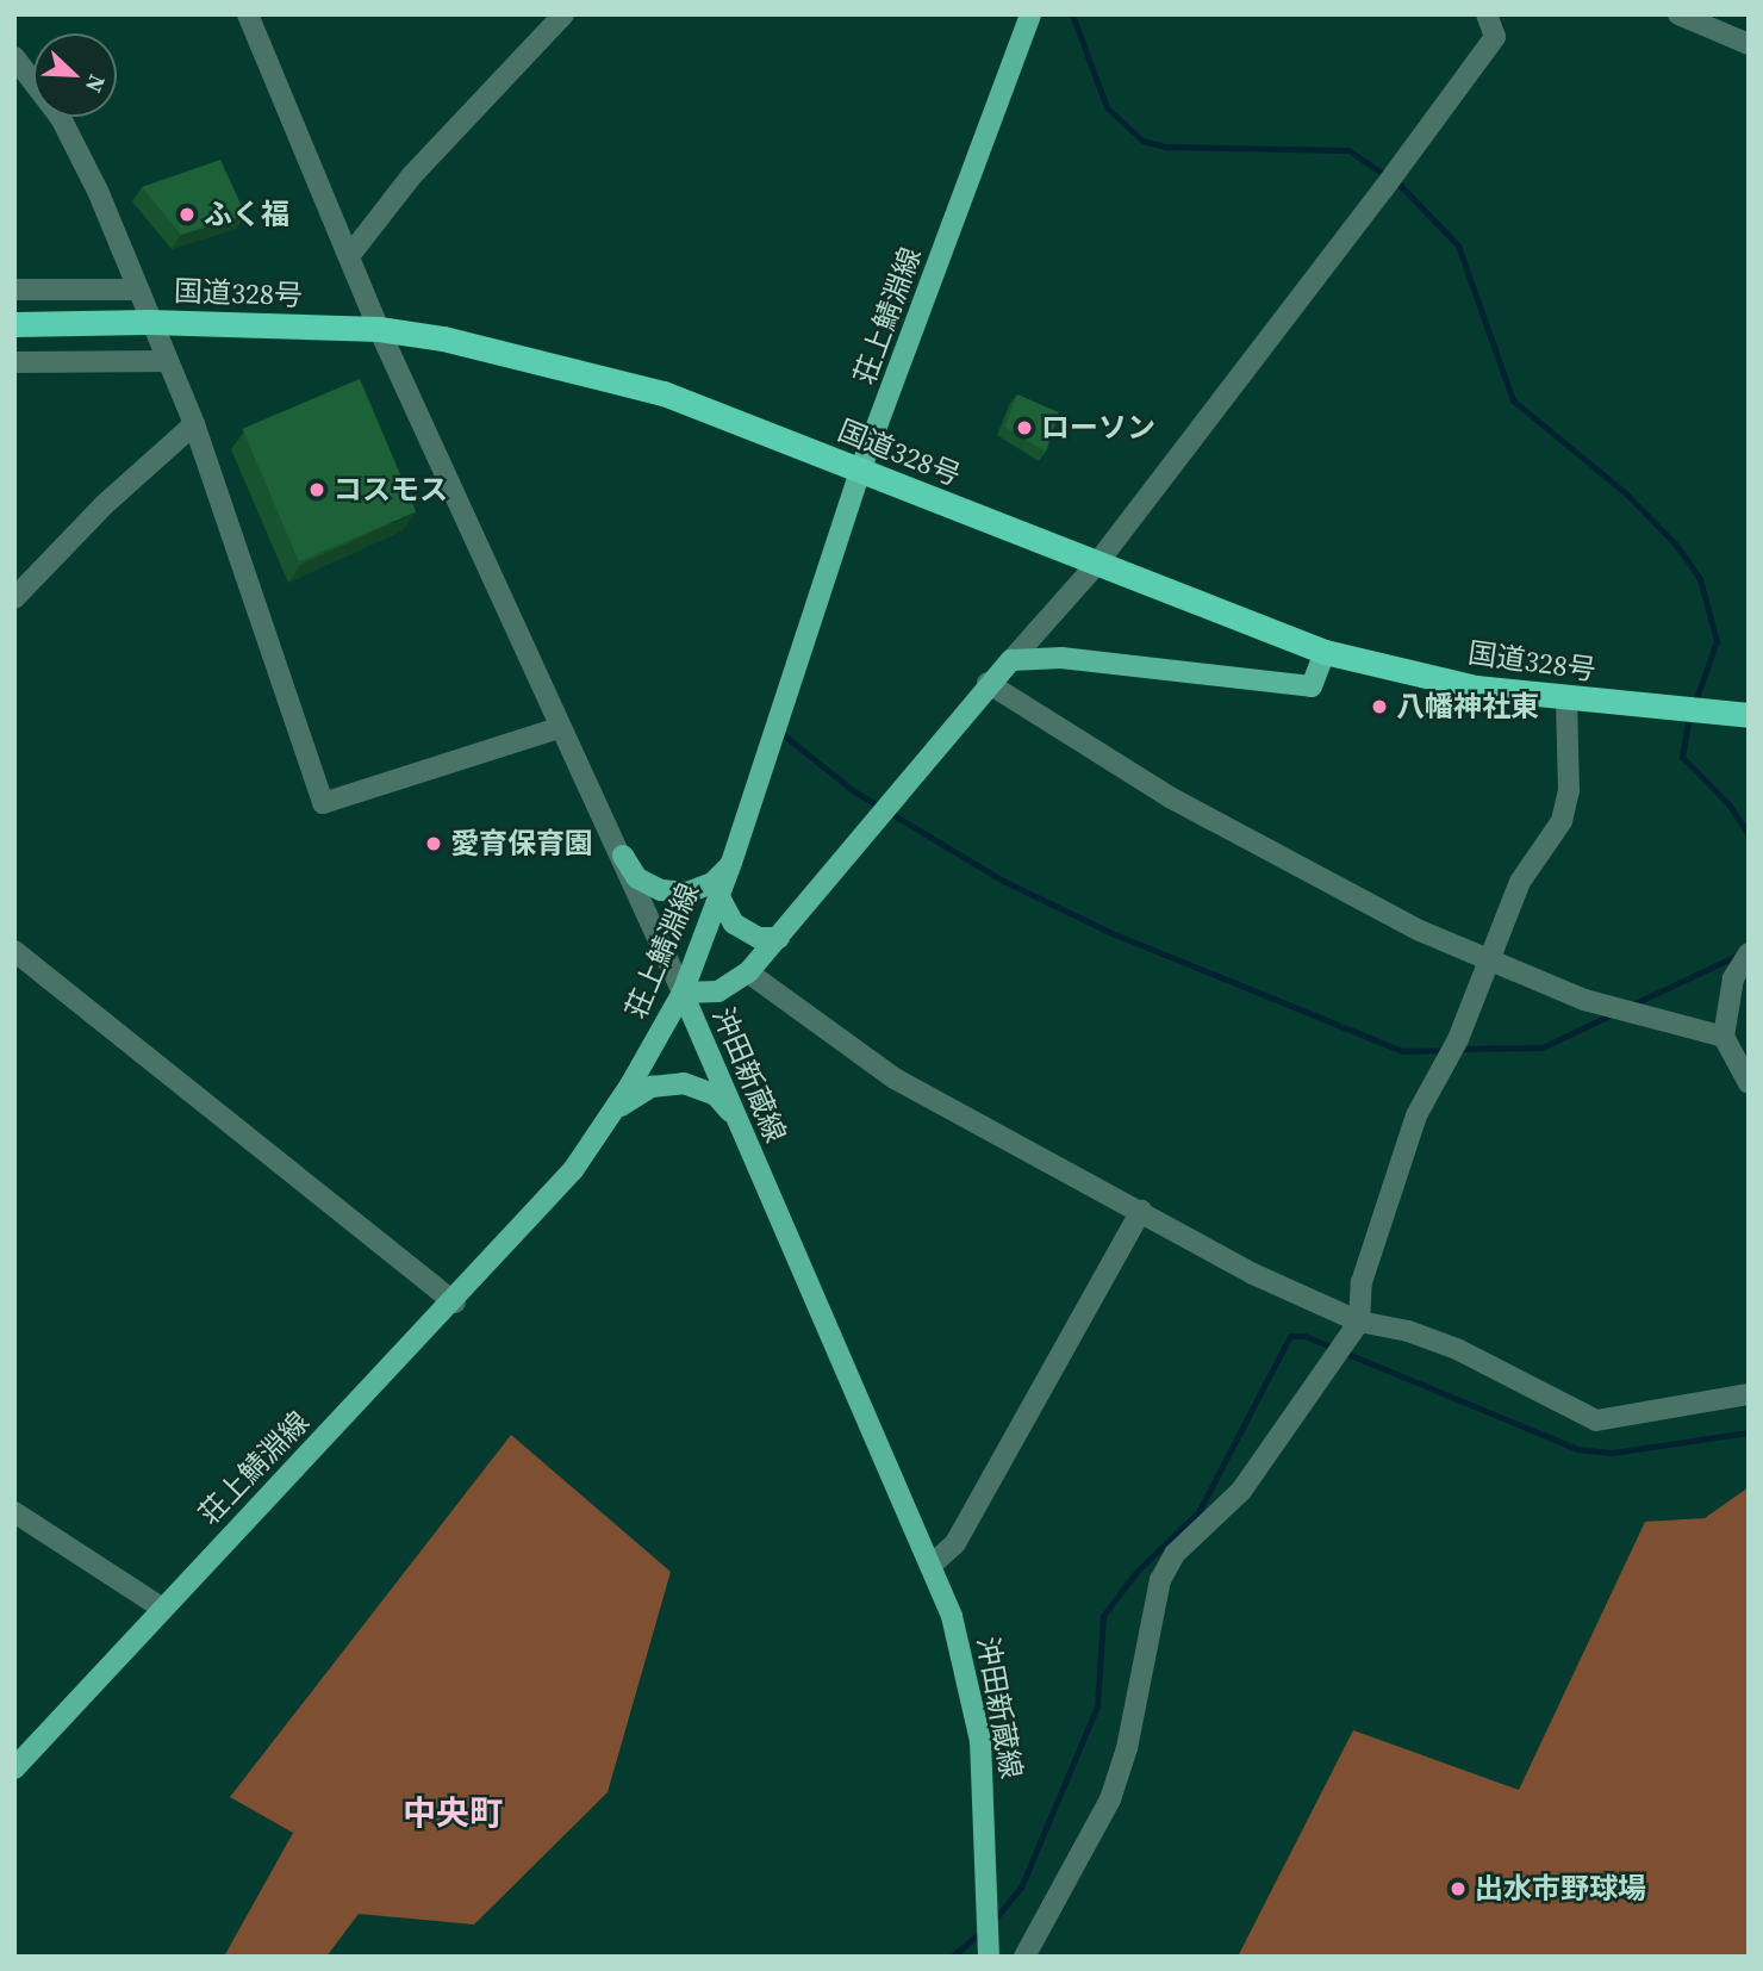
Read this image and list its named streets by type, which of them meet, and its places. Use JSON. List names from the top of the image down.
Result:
{
  "streets": {
    "highway": ["国道328号"],
    "main road": ["荘上鯖淵線", "沖田新蔵線"]
  },
  "crossings": [
    ["国道328号", "荘上鯖淵線"],
    ["荘上鯖淵線", "沖田新蔵線"]
  ],
  "districts": ["中央町"],
  "places": [
    "ふく福",
    "ローソン",
    "コスモス",
    "八幡神社東",
    "愛育保育園",
    "出水市野球場"
  ],
  "north": "bottom right"
}
